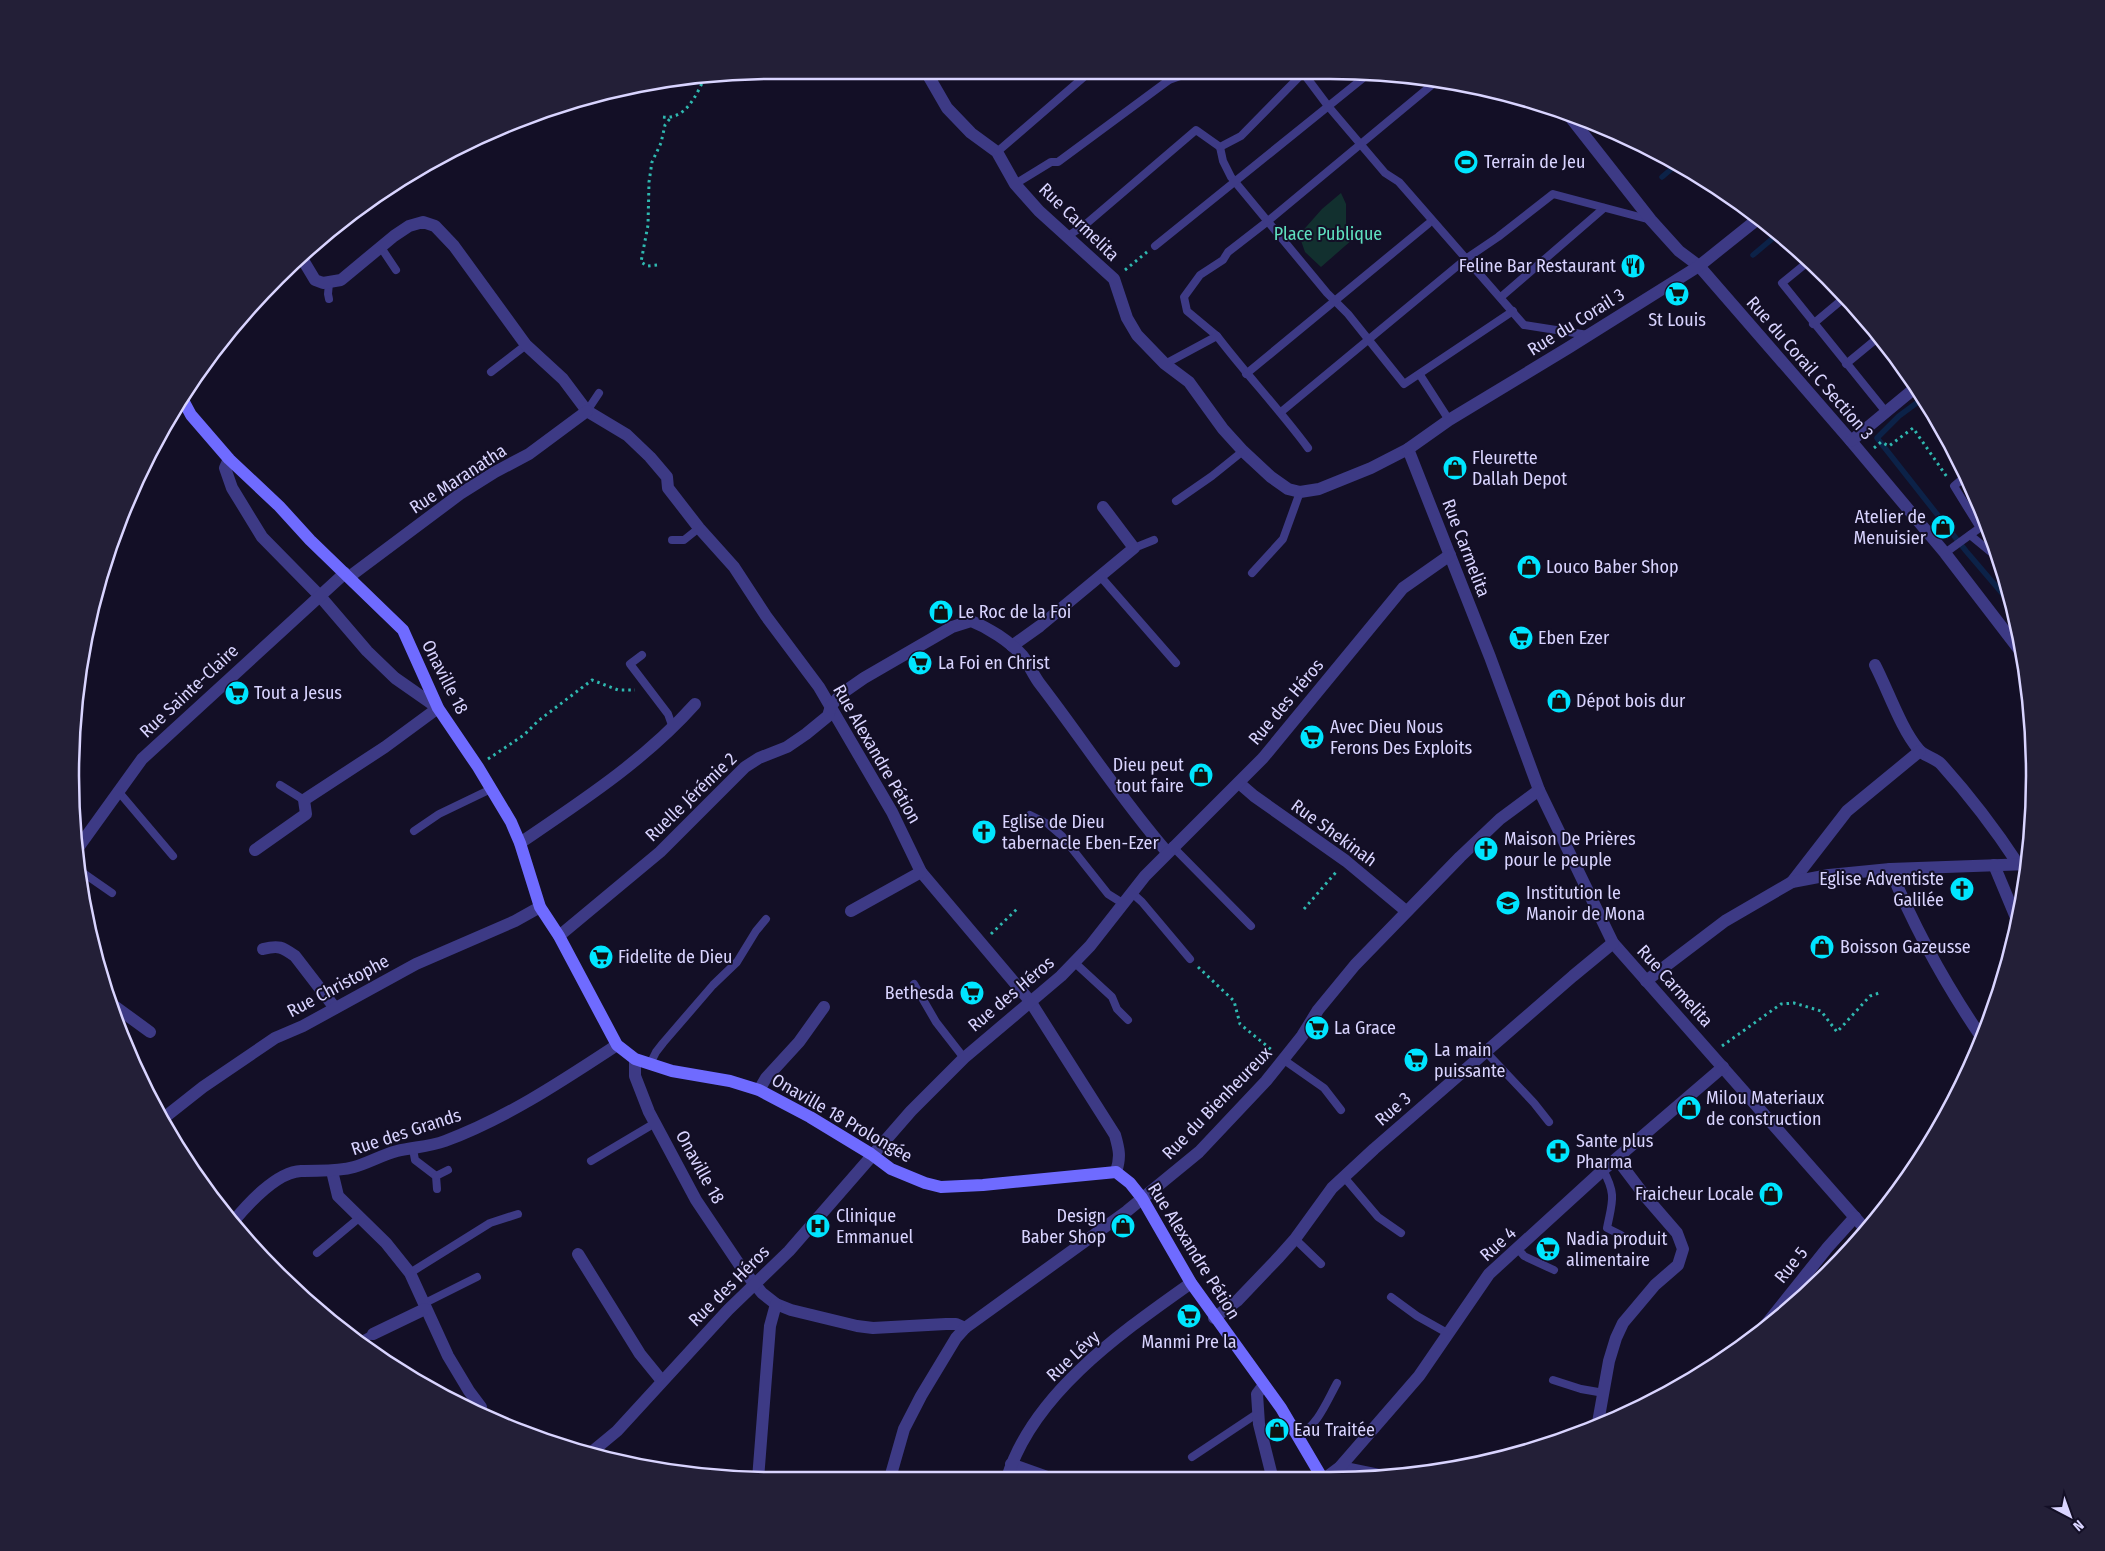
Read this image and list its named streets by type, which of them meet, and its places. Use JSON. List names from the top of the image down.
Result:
{
  "streets": {
    "street": [
      "Rue Carmelita",
      "Rue du Corail 3",
      "Rue du Corail C Section 3",
      "Rue Maranatha",
      "Onaville 18",
      "Rue Sainte-Claire",
      "Rue des Héros",
      "Rue Alexandre Pétion",
      "Ruelle Jérémie 2",
      "Rue Shekinah",
      "Rue Christophe",
      "Rue du Bienheureux",
      "Rue 3",
      "Onaville 18 Prolongée",
      "Rue des Grands",
      "Rue 4",
      "Rue 5",
      "Rue Lévy"
    ]
  },
  "crossings": [
    ["Rue Carmelita", "Rue du Corail 3"],
    ["Rue Carmelita", "Rue des Héros"],
    ["Rue Carmelita", "Rue du Bienheureux"],
    ["Rue Carmelita", "Rue 3"],
    ["Rue Carmelita", "Rue 4"],
    ["Rue Carmelita", "Rue 5"],
    ["Rue du Corail 3", "Rue du Corail C Section 3"],
    ["Rue Maranatha", "Onaville 18"],
    ["Rue Maranatha", "Rue Sainte-Claire"],
    ["Rue Maranatha", "Rue Alexandre Pétion"],
    ["Onaville 18", "Rue Sainte-Claire"],
    ["Onaville 18", "Rue des Héros"],
    ["Onaville 18", "Ruelle Jérémie 2"],
    ["Onaville 18", "Rue Christophe"],
    ["Onaville 18", "Onaville 18 Prolongée"],
    ["Onaville 18", "Rue des Grands"],
    ["Rue des Héros", "Rue Alexandre Pétion"],
    ["Rue des Héros", "Ruelle Jérémie 2"],
    ["Rue des Héros", "Rue Shekinah"],
    ["Rue des Héros", "Onaville 18 Prolongée"],
    ["Rue Alexandre Pétion", "Ruelle Jérémie 2"],
    ["Rue Alexandre Pétion", "Rue du Bienheureux"],
    ["Rue Alexandre Pétion", "Rue 3"],
    ["Rue Alexandre Pétion", "Onaville 18 Prolongée"],
    ["Rue Alexandre Pétion", "Rue Lévy"],
    ["Rue Shekinah", "Rue du Bienheureux"],
    ["Onaville 18 Prolongée", "Rue des Grands"]
  ],
  "parks": ["Place Publique"],
  "places": {
    "sports": ["Terrain de Jeu"],
    "restaurant": ["Feline Bar Restaurant"],
    "supermarket": [
      "St Louis",
      "Eben Ezer",
      "La Foi en Christ",
      "Tout a Jesus",
      "Avec Dieu Nous Ferons Des Exploits",
      "Fidelite de Dieu",
      "Bethesda",
      "La Grace",
      "La main puissante",
      "Nadia produit alimentaire",
      "Manmi Pre la"
    ],
    "shop": [
      "Fleurette Dallah Depot",
      "Atelier de Menuisier",
      "Louco Baber Shop",
      "Le Roc de la Foi",
      "Dépot bois dur",
      "Dieu peut tout faire",
      "Boisson Gazeusse",
      "Milou Materiaux de construction",
      "Fraicheur Locale",
      "Design Baber Shop",
      "Eau Traitée"
    ],
    "church": ["Eglise de Dieu tabernacle Eben-Ezer", "Maison De Prières pour le peuple", "Eglise Adventiste Galilée"],
    "school or university": ["Institution le Manoir de Mona"],
    "pharmacy": ["Sante plus Pharma"],
    "hospital": ["Clinique Emmanuel"]
  },
  "north": "bottom right"
}
